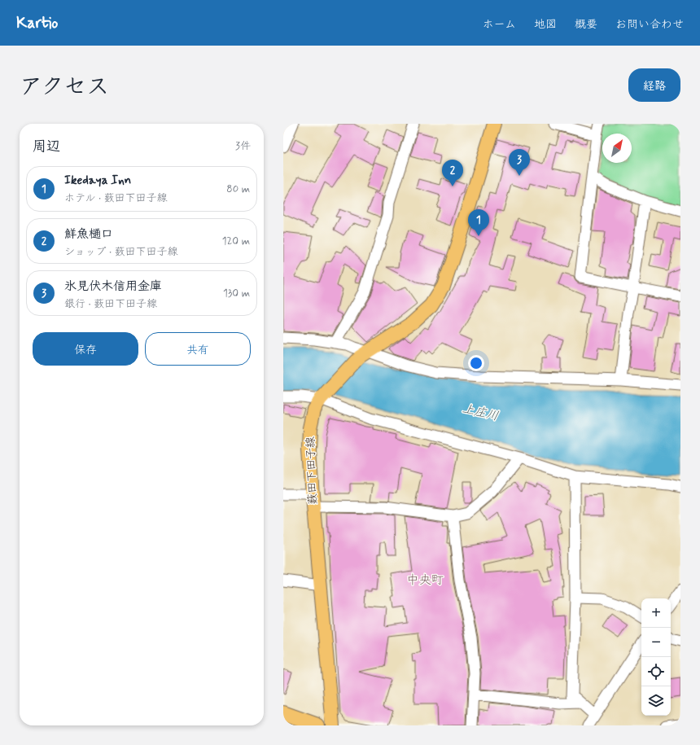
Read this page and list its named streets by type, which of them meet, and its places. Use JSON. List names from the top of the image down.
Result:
{
  "streets": {
    "main road": ["薮田下田子線"]
  },
  "districts": ["中央町"],
  "water": ["上庄川"],
  "north": "top right",
  "page": {
    "header": "Kartio",
    "nav": [
      "ホーム",
      "地図",
      "概要",
      "お問い合わせ"
    ],
    "title": "アクセス",
    "buttons": [
      "経路",
      ["保存", "共有"]
    ],
    "heading": ["周辺", "3件"],
    "pins": ["3", "2", "1"],
    "list": [
      {
        "mark": "1",
        "name": "Ikedaya Inn",
        "note": "ホテル · 薮田下田子線",
        "value": "80 m"
      },
      {
        "mark": "2",
        "name": "鮮魚樋口",
        "note": "ショップ · 薮田下田子線",
        "value": "120 m"
      },
      {
        "mark": "3",
        "name": "氷見伏木信用金庫",
        "note": "銀行 · 薮田下田子線",
        "value": "130 m"
      }
    ],
    "map_buttons": ["+", "−"]
  }
}
